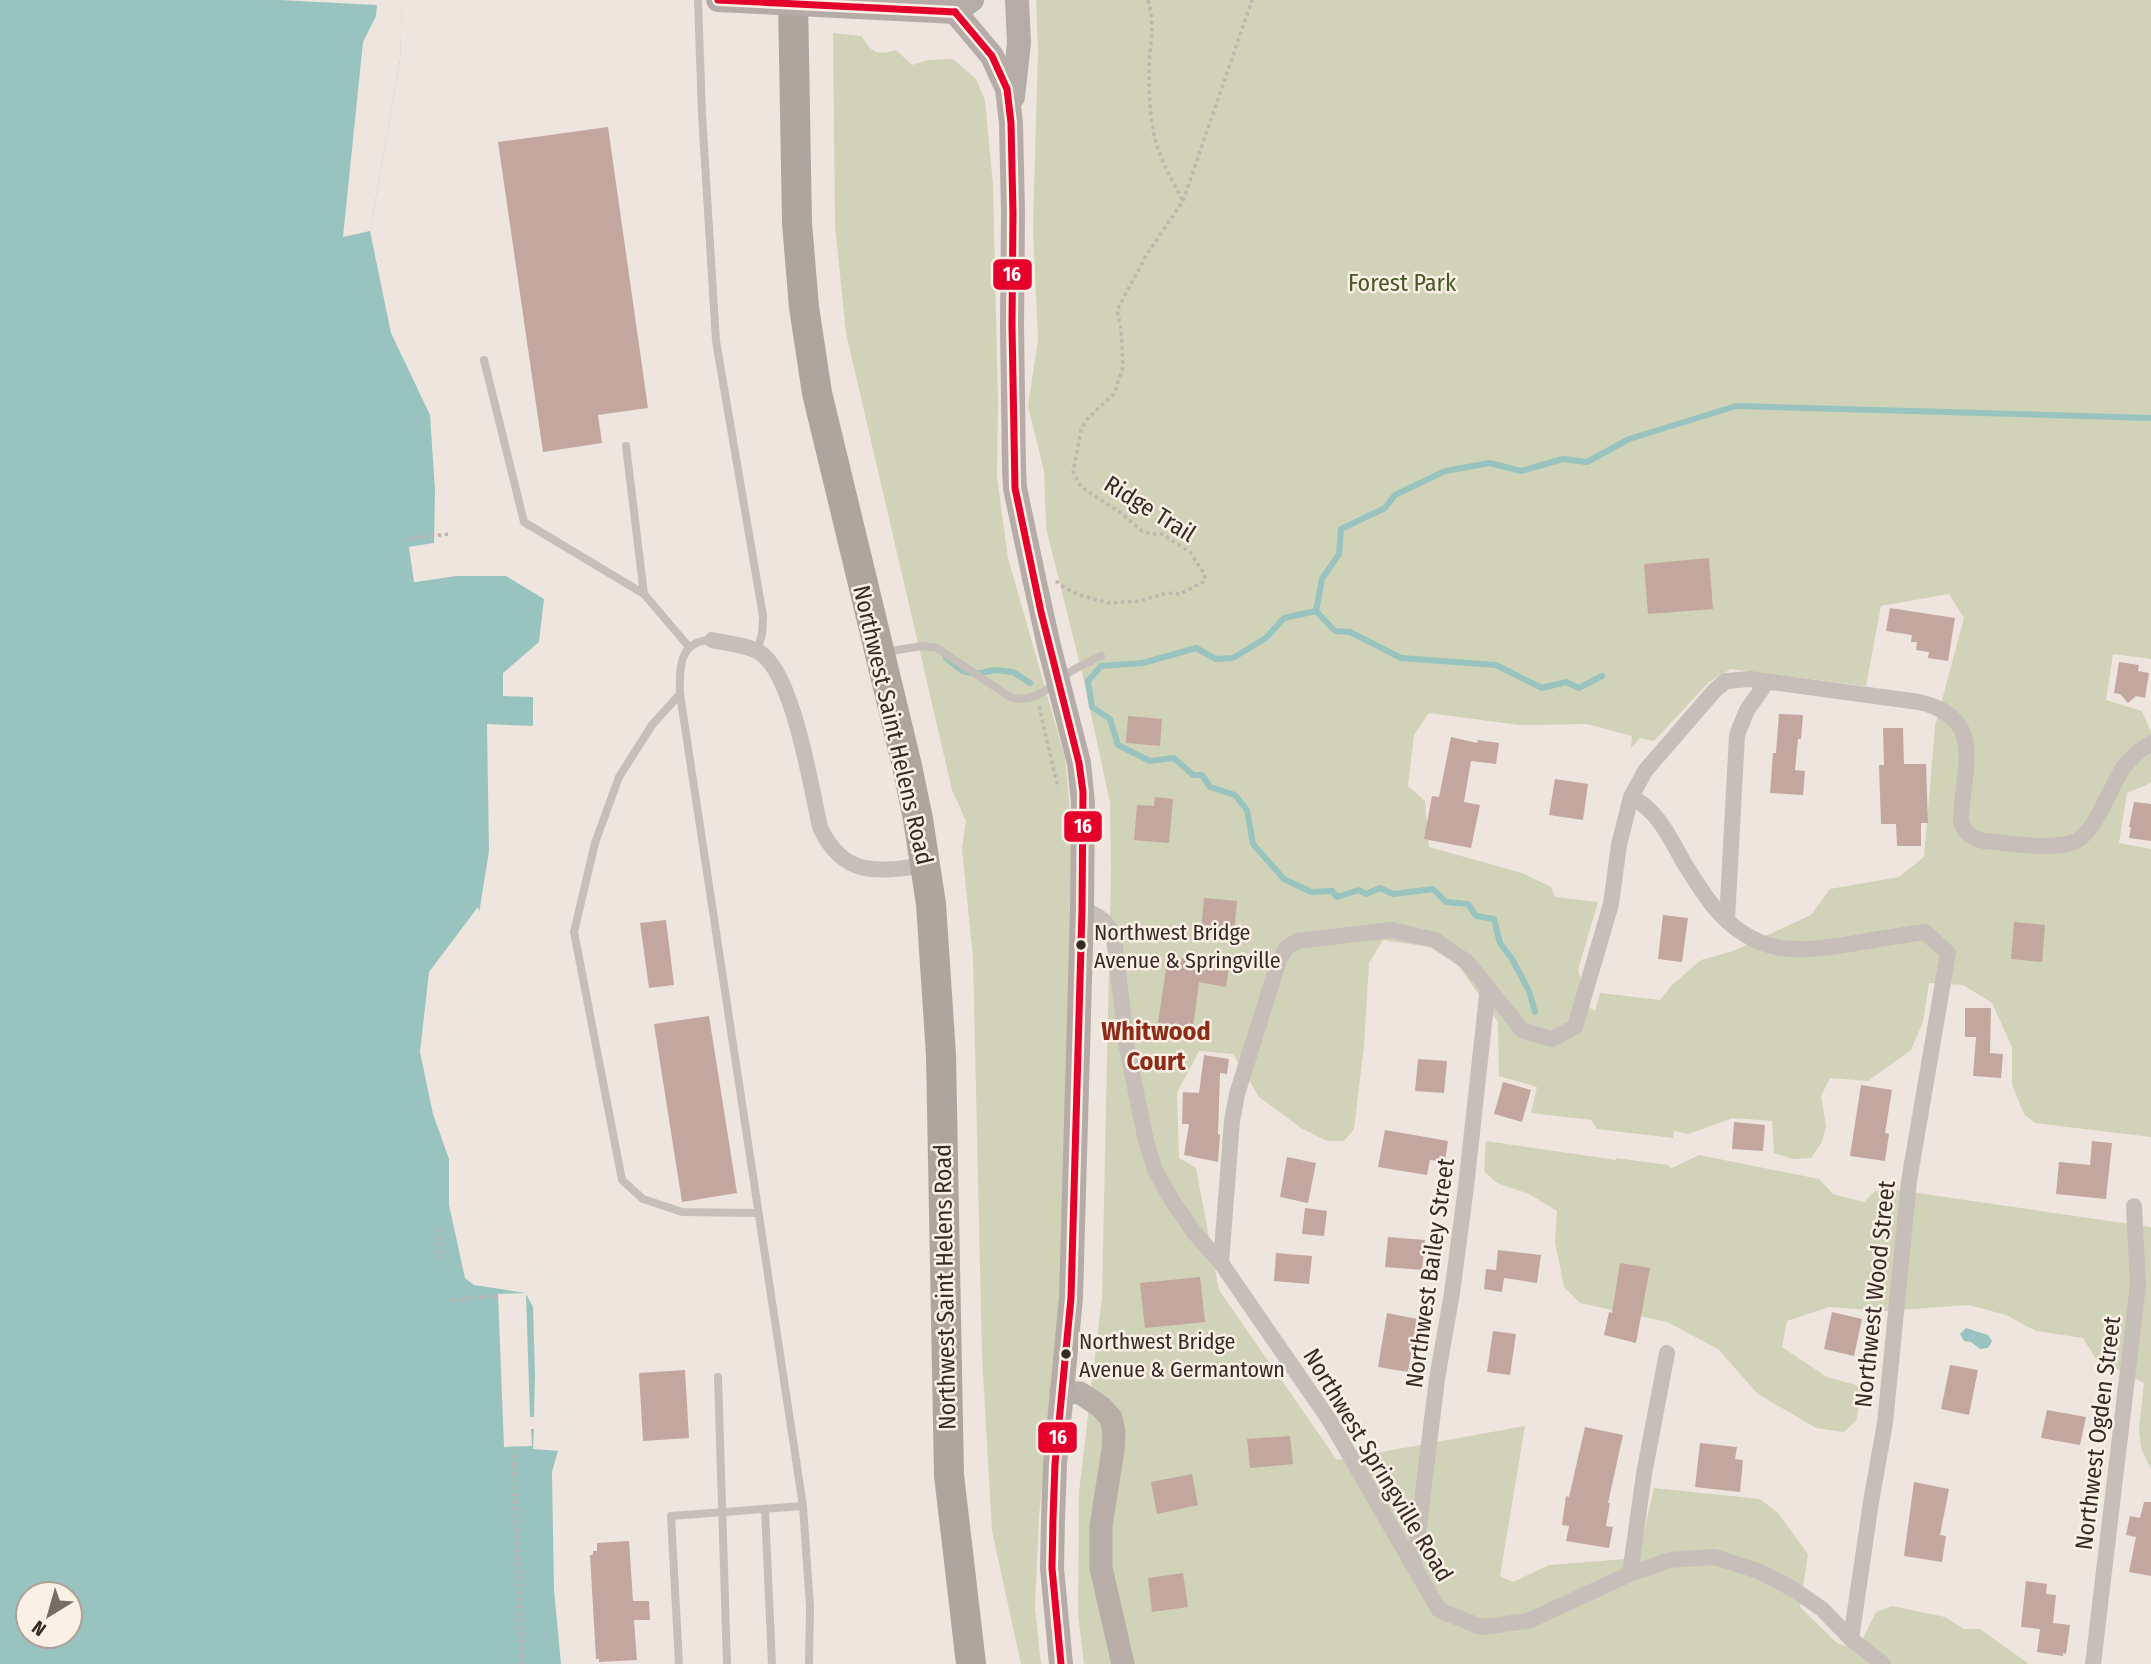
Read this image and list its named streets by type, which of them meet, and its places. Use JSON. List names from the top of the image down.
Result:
{
  "streets": {
    "highway": ["Northwest Saint Helens Road"],
    "street": [
      "Northwest Bailey Street",
      "Northwest Wood Street",
      "Northwest Ogden Street",
      "Northwest Springville Road"
    ],
    "path": ["Ridge Trail"]
  },
  "crossings": [
    ["Northwest Bailey Street", "Northwest Springville Road"],
    ["Northwest Wood Street", "Northwest Springville Road"]
  ],
  "districts": ["Whitwood Court"],
  "parks": ["Forest Park"],
  "places": ["Northwest Bridge Avenue & Springville", "Northwest Bridge Avenue & Germantown"],
  "lines": ["transit line 16"],
  "north": "bottom left"
}
